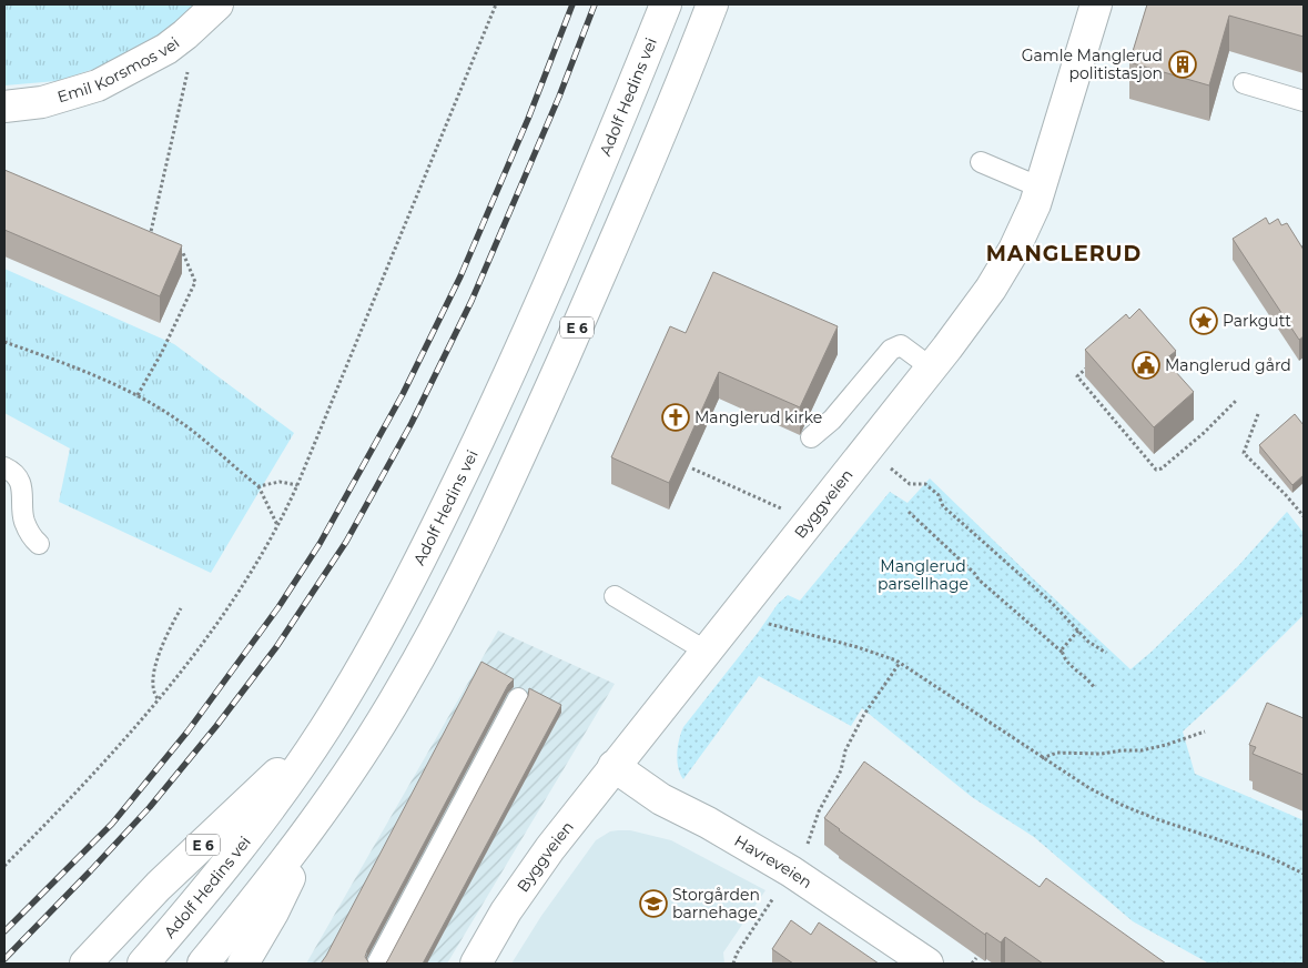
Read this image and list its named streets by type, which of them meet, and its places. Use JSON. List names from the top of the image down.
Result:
{
  "streets": {
    "main road": [
      "Emil Korsmos vei",
      "Adolf Hedins vei",
      "E 6",
      "Byggveien",
      "Havreveien"
    ]
  },
  "crossings": [
    ["Adolf Hedins vei", "E 6"],
    ["Byggveien", "Havreveien"]
  ],
  "districts": ["MANGLERUD"],
  "parks": ["Manglerud parsellhage"],
  "places": {
    "building": ["Gamle Manglerud politistasjon"],
    "place": ["Parkgutt"],
    "public building": ["Manglerud gård"],
    "church": ["Manglerud kirke"],
    "school or university": ["Storgården barnehage"]
  }
}
